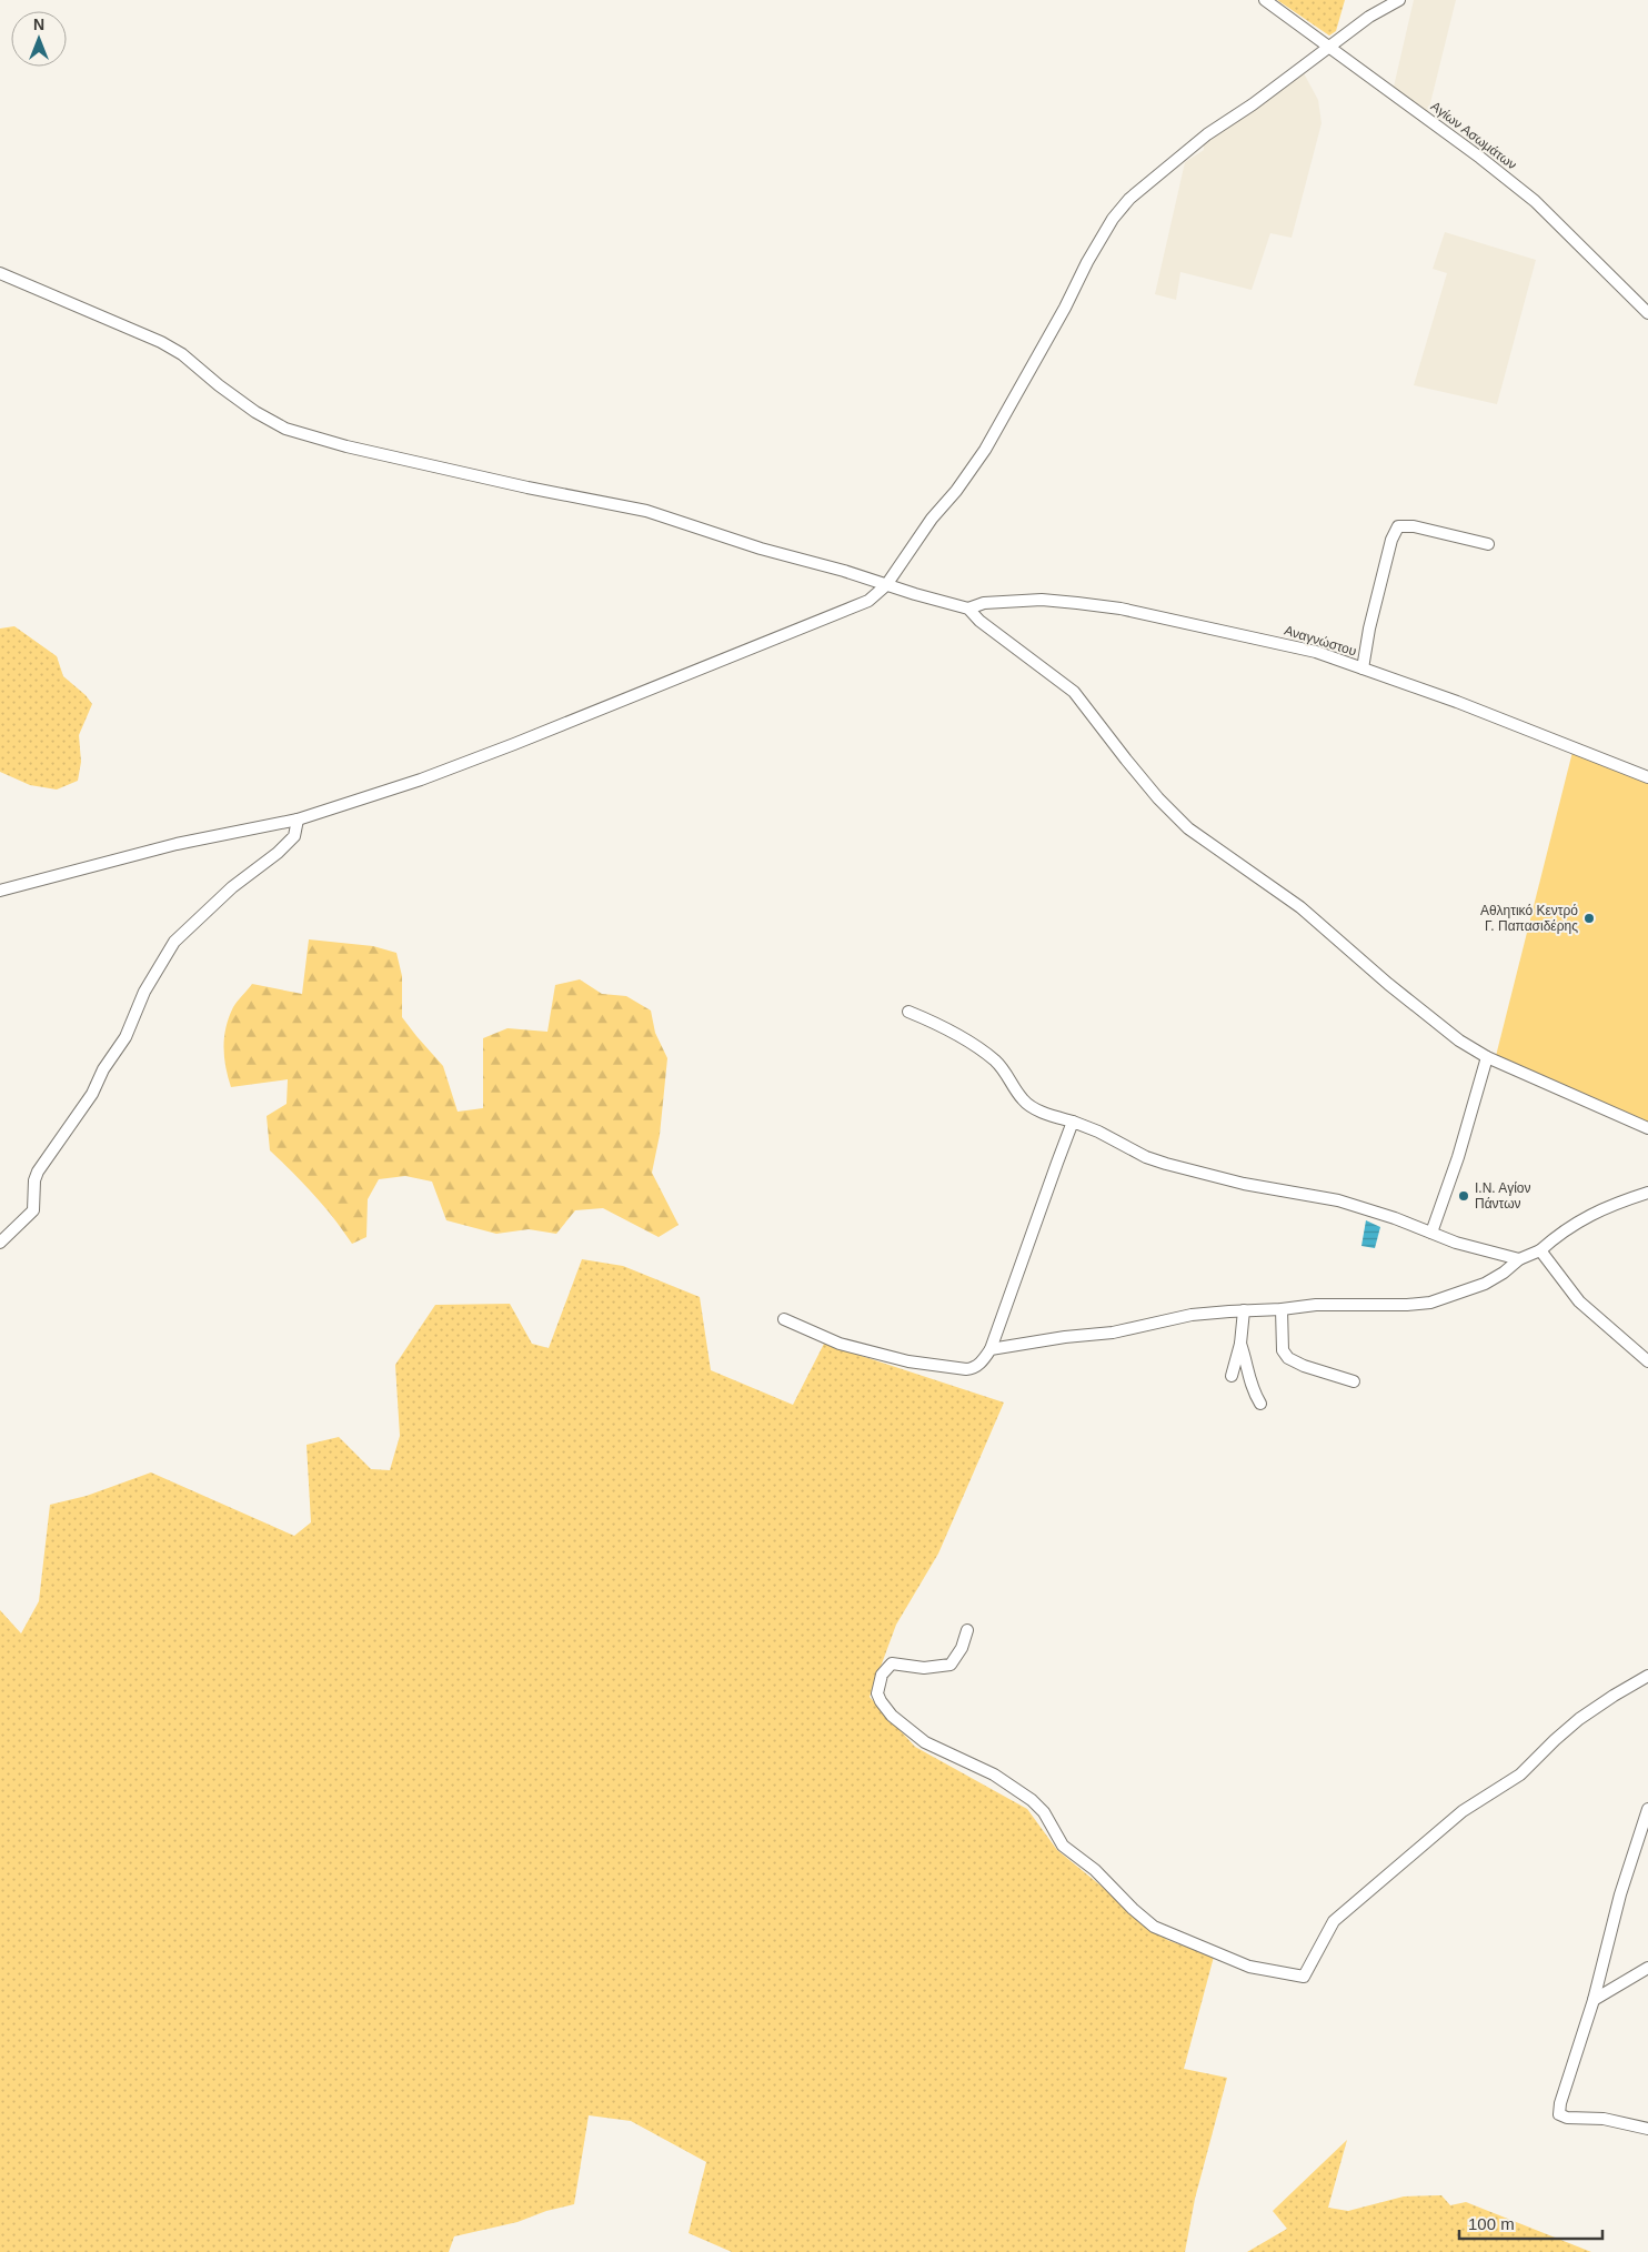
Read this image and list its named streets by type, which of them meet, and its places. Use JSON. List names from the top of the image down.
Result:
{
  "streets": {
    "street": ["Αγίων Ασωμάτων", "Αναγνώστου"]
  },
  "places": ["Αθλητικό Κεντρό Γ. Παπασιδέρης", "Ι.Ν. Αγίον Πάντων"],
  "scale_bar": "100 m",
  "north": "top"
}
